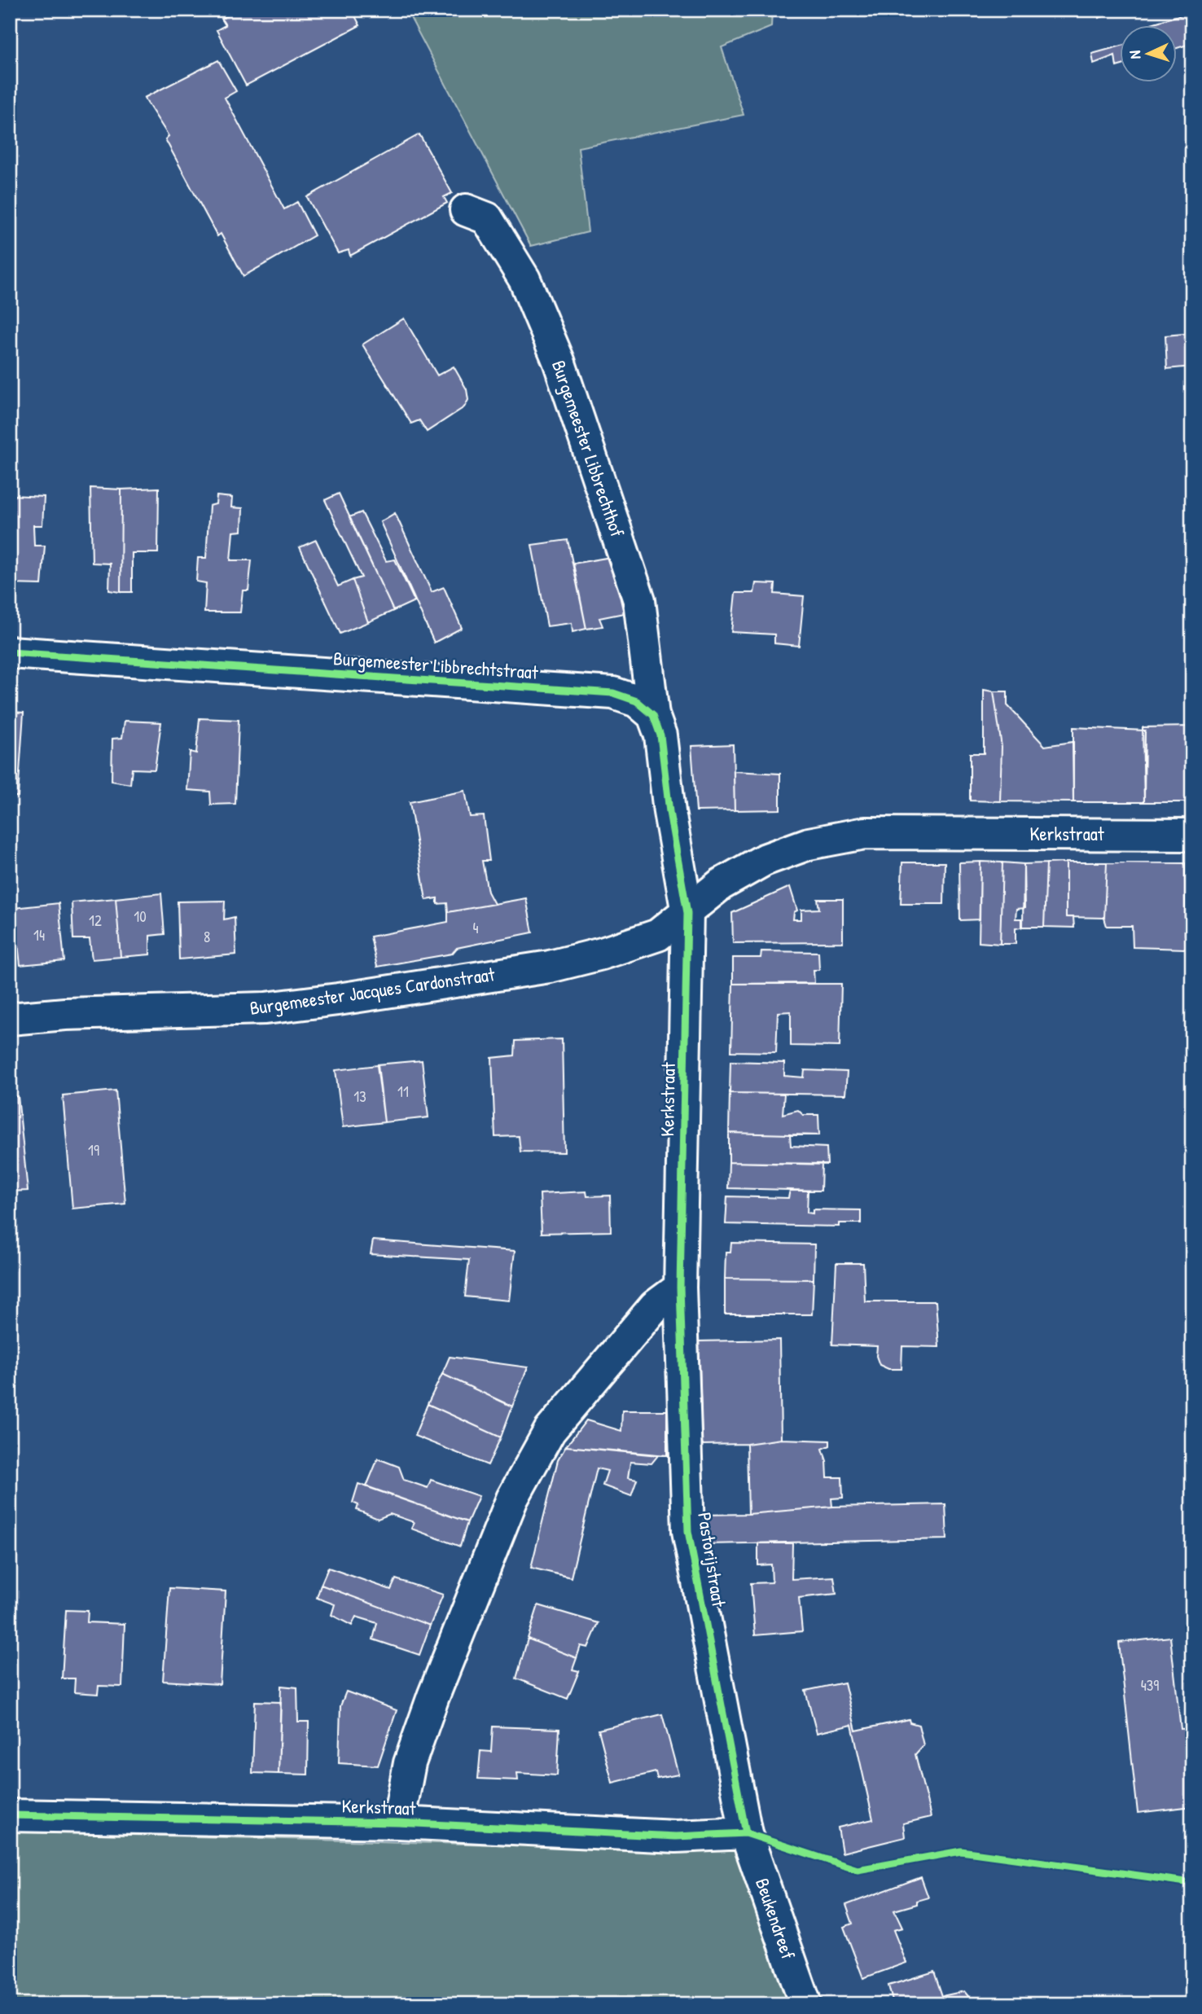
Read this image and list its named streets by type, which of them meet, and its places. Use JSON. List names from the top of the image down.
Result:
{
  "streets": {
    "street": [
      "Burgemeester Libbrechthof",
      "Burgemeester Libbrechtstraat",
      "Kerkstraat",
      "Burgemeester Jacques Cardonstraat",
      "Pastorijstraat",
      "Beukendreef"
    ]
  },
  "crossings": [
    ["Burgemeester Libbrechthof", "Burgemeester Libbrechtstraat"],
    ["Kerkstraat", "Burgemeester Jacques Cardonstraat"],
    ["Kerkstraat", "Pastorijstraat"],
    ["Kerkstraat", "Beukendreef"],
    ["Pastorijstraat", "Beukendreef"]
  ],
  "house_numbers": [
    "10",
    "12",
    "4",
    "14",
    "8",
    "11",
    "13",
    "19",
    "439"
  ],
  "north": "left"
}
